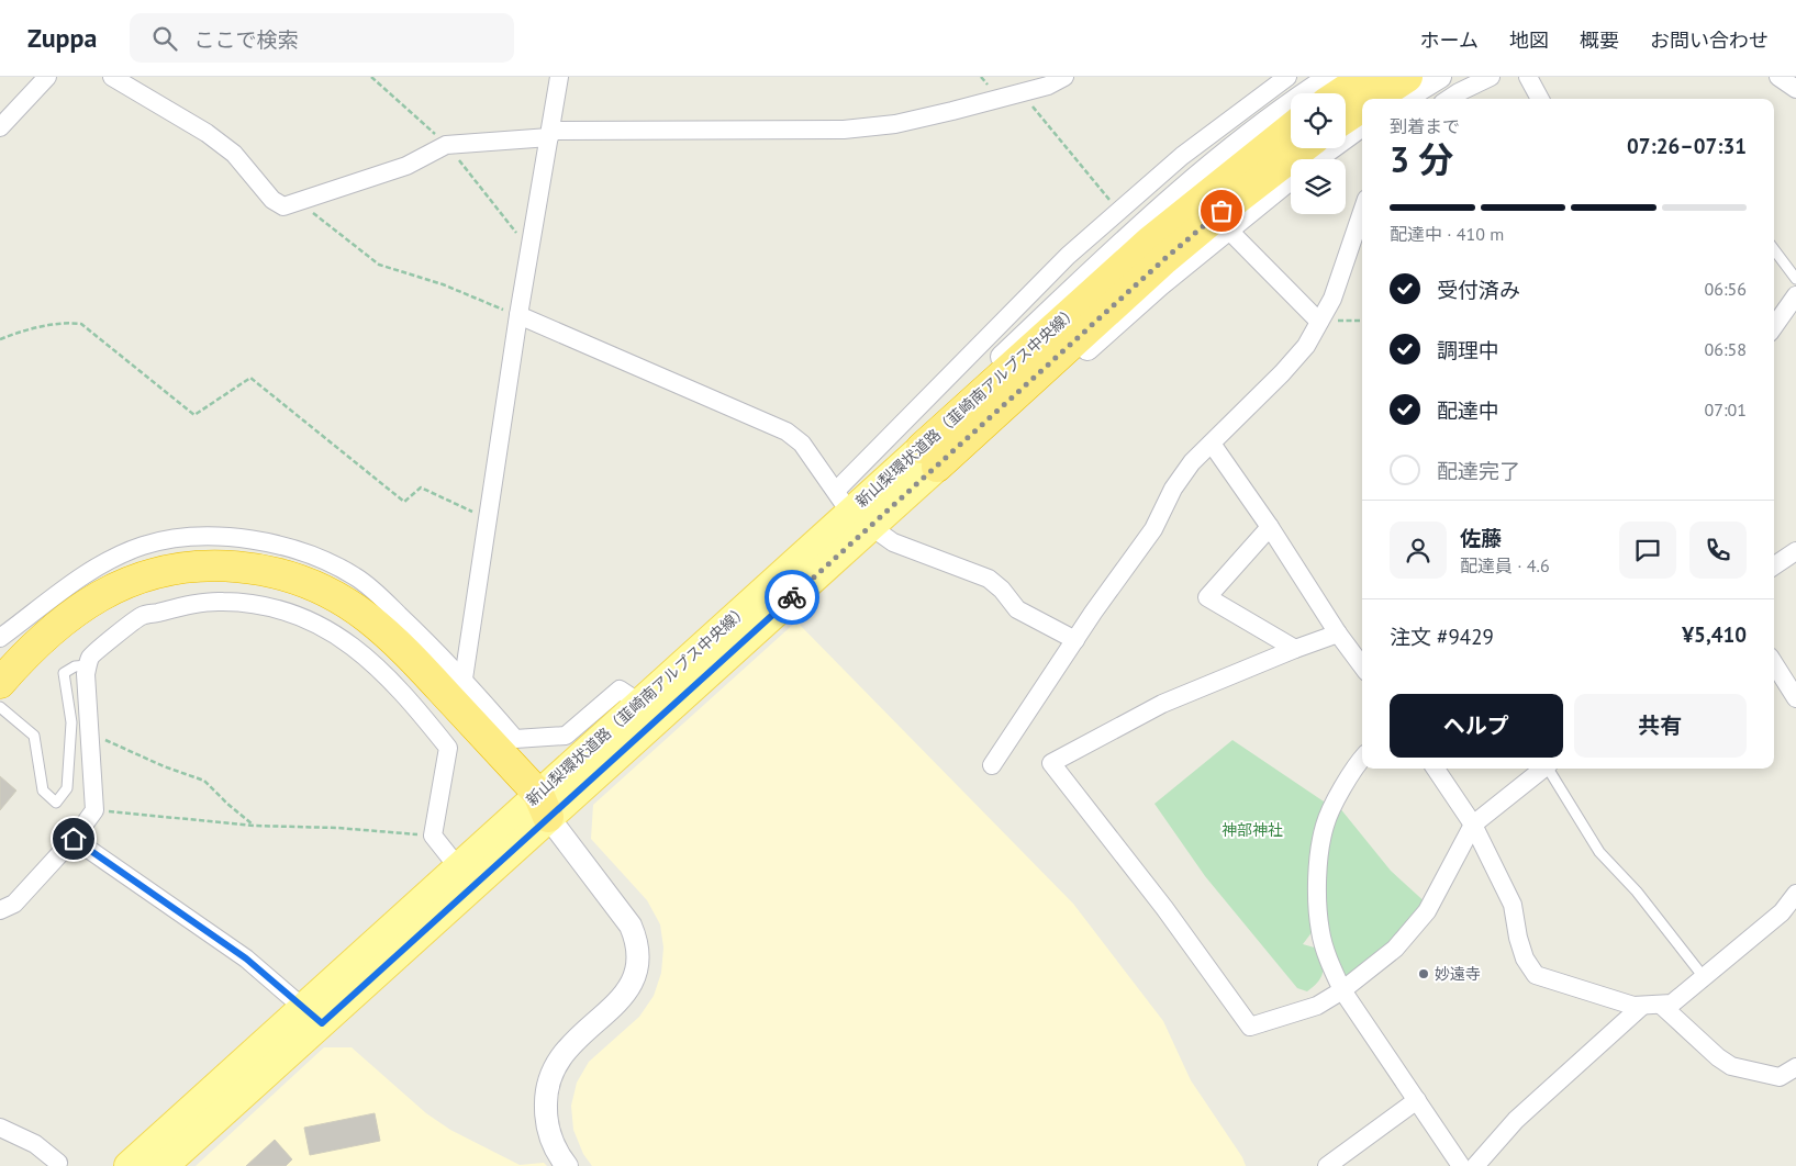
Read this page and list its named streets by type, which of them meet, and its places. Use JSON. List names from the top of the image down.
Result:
{
  "streets": {
    "highway": ["新山梨環状道路（韮崎南アルプス中央線）"]
  },
  "parks": ["神部神社"],
  "places": ["妙遠寺"],
  "page": {
    "header": "Zuppa",
    "search": "ここで検索",
    "nav": [
      "ホーム",
      "地図",
      "概要",
      "お問い合わせ"
    ],
    "heading": ["3 分", "到着まで", "07:26–07:31"],
    "panel": [
      "佐藤",
      "配達員 · 4.6",
      "注文 #9429",
      "¥5,410"
    ],
    "bar": "配達中 · 410 m",
    "list": [
      ["受付済み", "06:56"],
      ["調理中", "06:58"],
      ["配達中", "07:01"],
      "配達完了"
    ],
    "buttons": ["ヘルプ", "共有"]
  }
}
